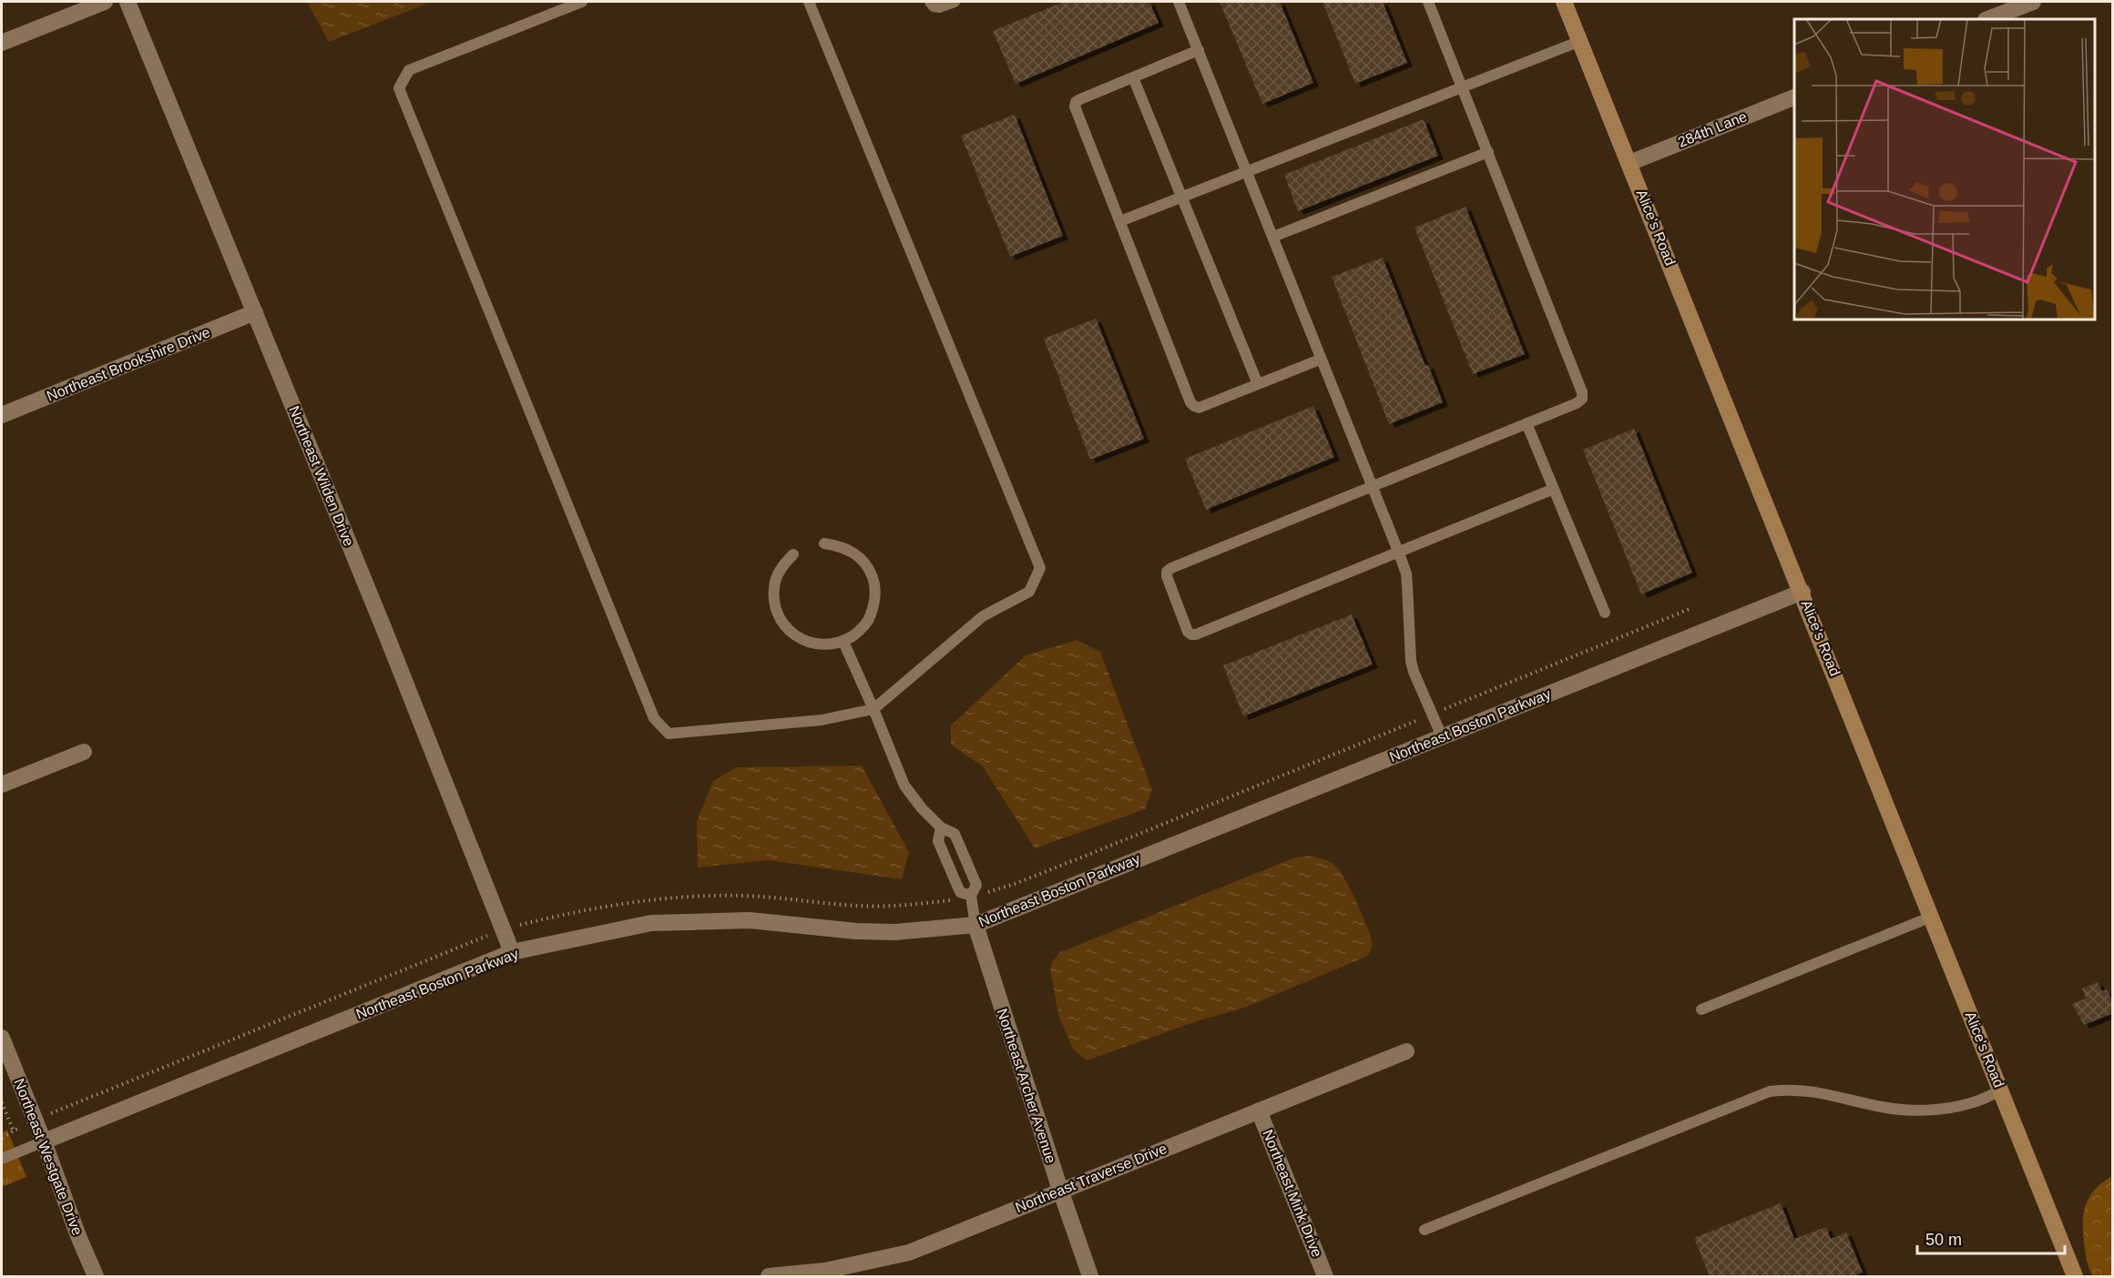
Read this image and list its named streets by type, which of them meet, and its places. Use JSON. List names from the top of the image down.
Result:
{
  "streets": {
    "main road": ["Alice's Road"],
    "street": [
      "284th Lane",
      "Northeast Brookshire Drive",
      "Northeast Wilden Drive",
      "Northeast Boston Parkway",
      "Northeast Archer Avenue",
      "Northeast Westgate Drive",
      "Northeast Traverse Drive",
      "Northeast Mink Drive"
    ]
  },
  "crossings": [
    ["284th Lane", "Alice's Road"],
    ["Alice's Road", "Northeast Boston Parkway"],
    ["Northeast Brookshire Drive", "Northeast Wilden Drive"],
    ["Northeast Wilden Drive", "Northeast Boston Parkway"],
    ["Northeast Boston Parkway", "Northeast Archer Avenue"],
    ["Northeast Boston Parkway", "Northeast Westgate Drive"],
    ["Northeast Archer Avenue", "Northeast Traverse Drive"],
    ["Northeast Traverse Drive", "Northeast Mink Drive"]
  ],
  "scale_bar": "50 m"
}
